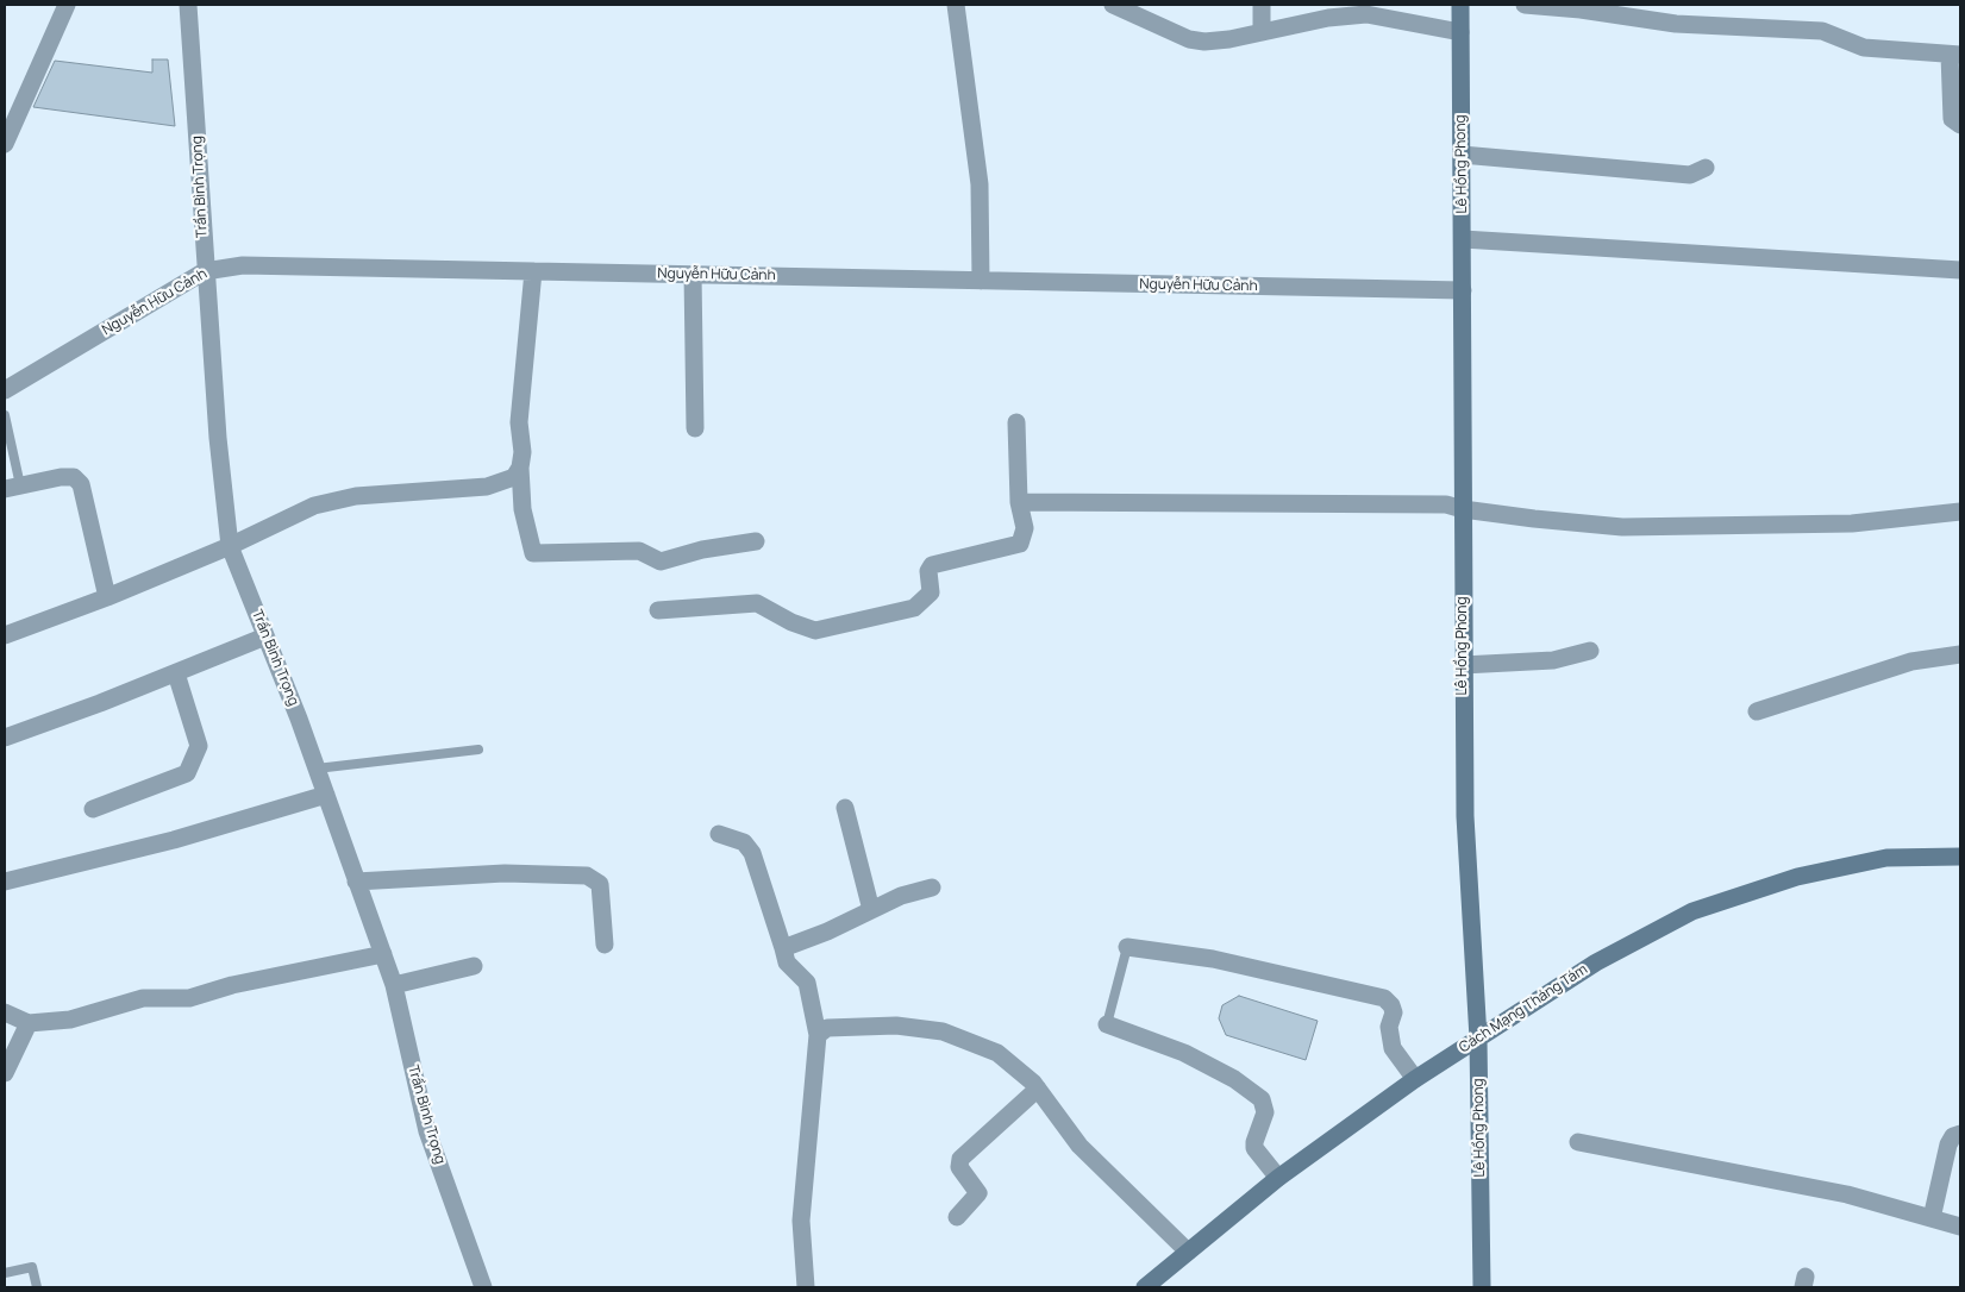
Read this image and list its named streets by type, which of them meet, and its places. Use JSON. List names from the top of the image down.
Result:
{
  "streets": {
    "street": [
      "Lê Hồng Phong",
      "Trần Bình Trọng",
      "Nguyễn Hữu Cảnh",
      "Cách Mạng Tháng Tám"
    ]
  },
  "crossings": [
    ["Lê Hồng Phong", "Nguyễn Hữu Cảnh"],
    ["Lê Hồng Phong", "Cách Mạng Tháng Tám"],
    ["Trần Bình Trọng", "Nguyễn Hữu Cảnh"]
  ]
}
